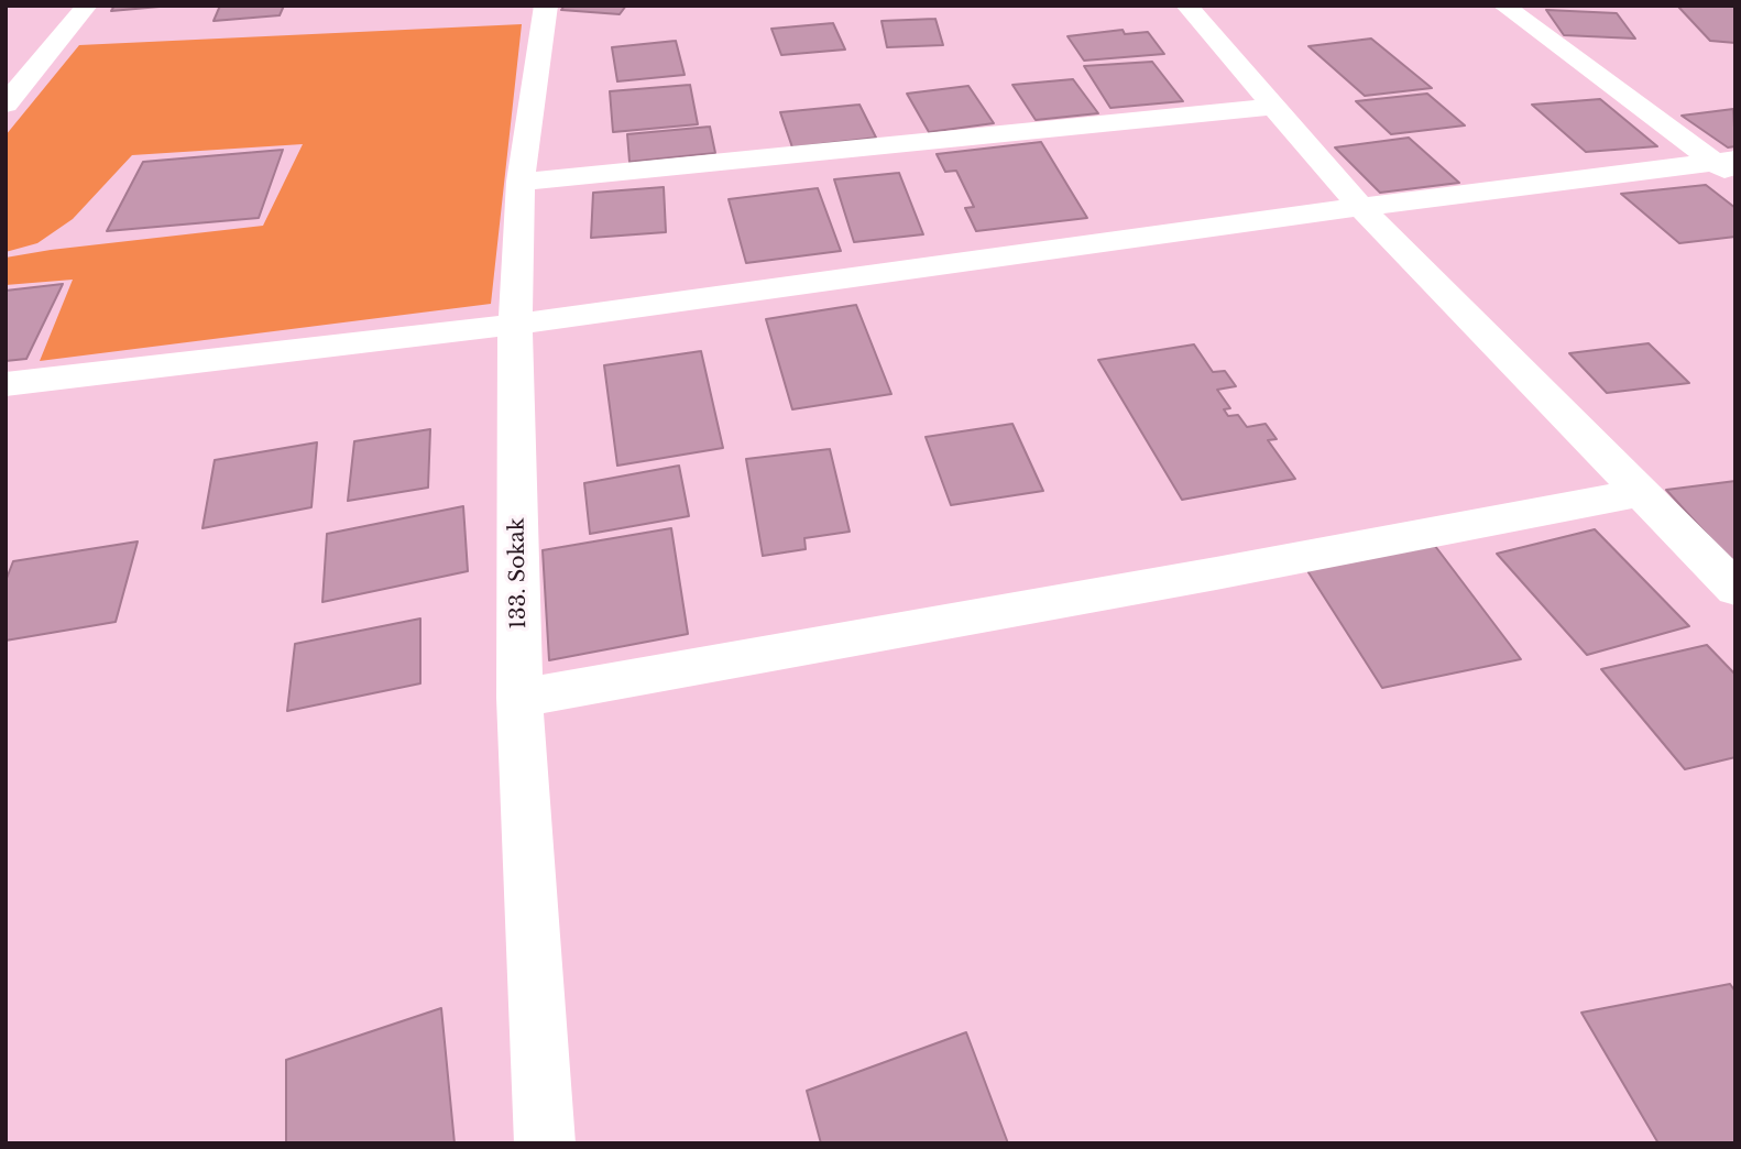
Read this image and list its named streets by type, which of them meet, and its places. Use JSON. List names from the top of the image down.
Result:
{
  "streets": {
    "street": ["133. Sokak"]
  }
}
